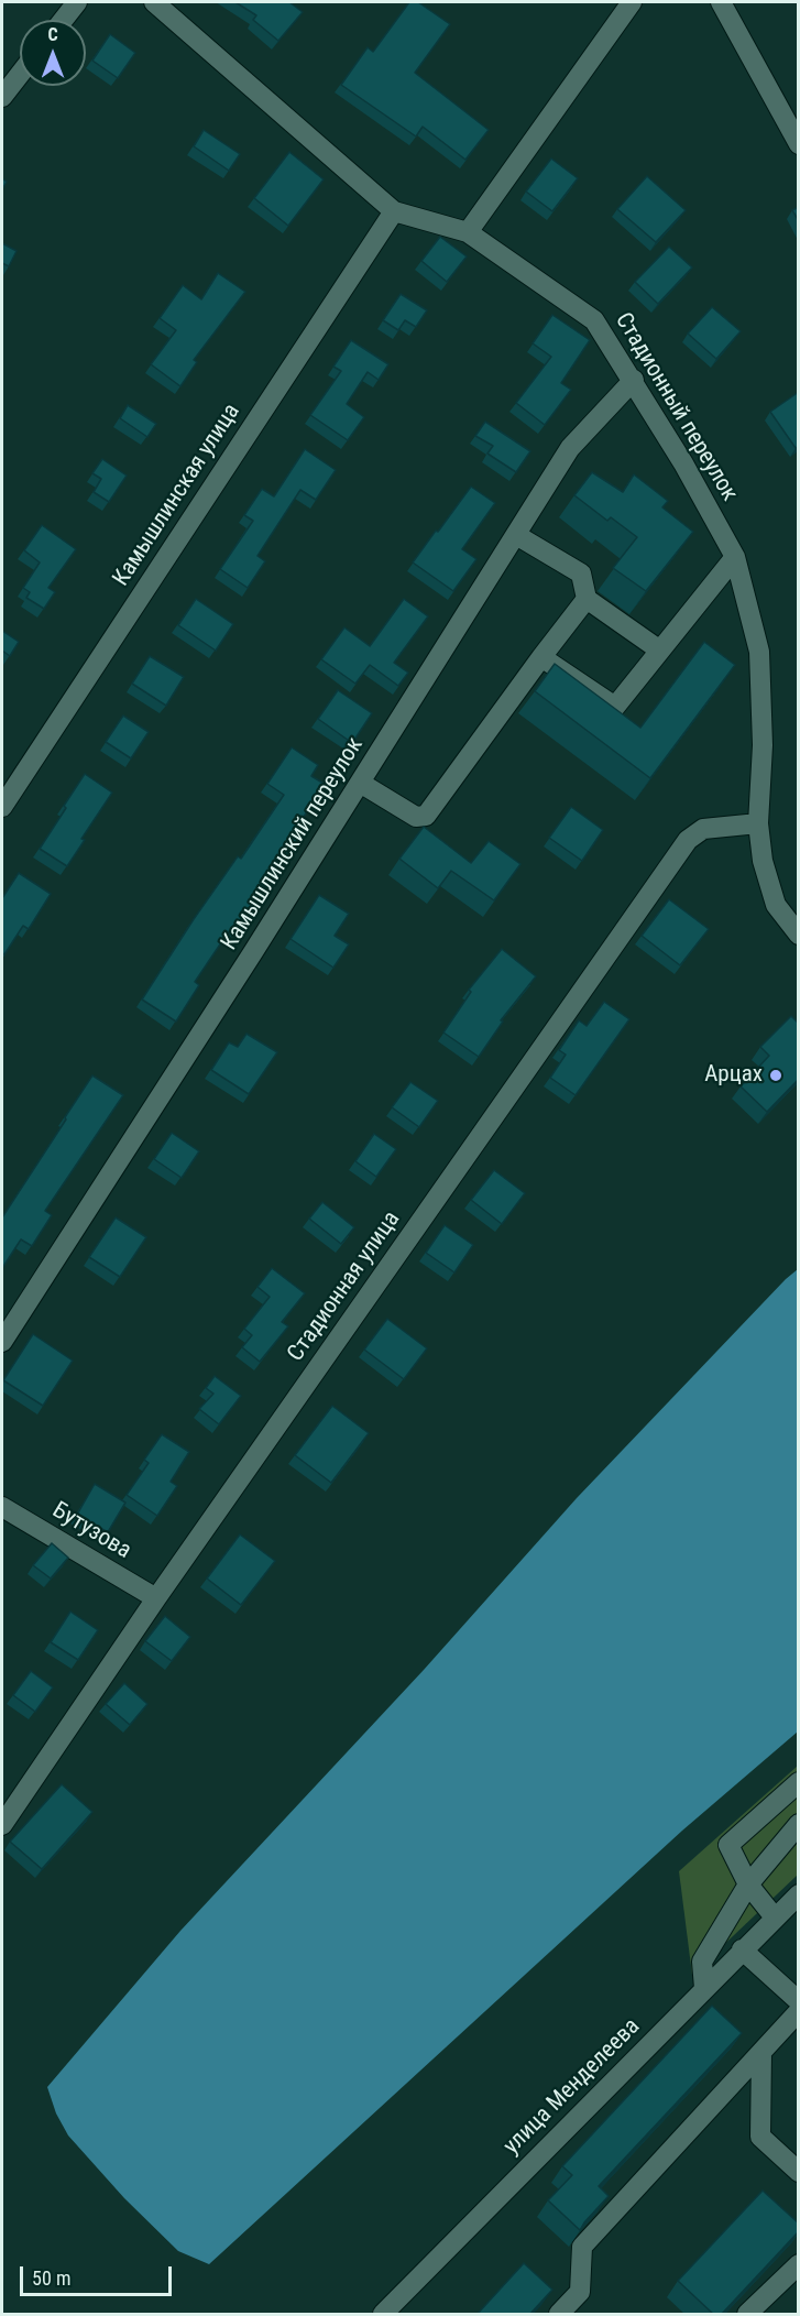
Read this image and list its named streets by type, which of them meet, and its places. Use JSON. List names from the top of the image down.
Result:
{
  "streets": {
    "street": [
      "Стадионный переулок",
      "Камышлинская улица",
      "Камышлинский переулок",
      "Стадионная улица",
      "Бутузова",
      "улица Менделеева"
    ]
  },
  "crossings": [
    ["Стадионный переулок", "Камышлинская улица"],
    ["Стадионный переулок", "Камышлинский переулок"],
    ["Стадионный переулок", "Стадионная улица"],
    ["Стадионная улица", "Бутузова"]
  ],
  "places": ["Арцах"],
  "scale_bar": "50 m",
  "north": "top"
}
